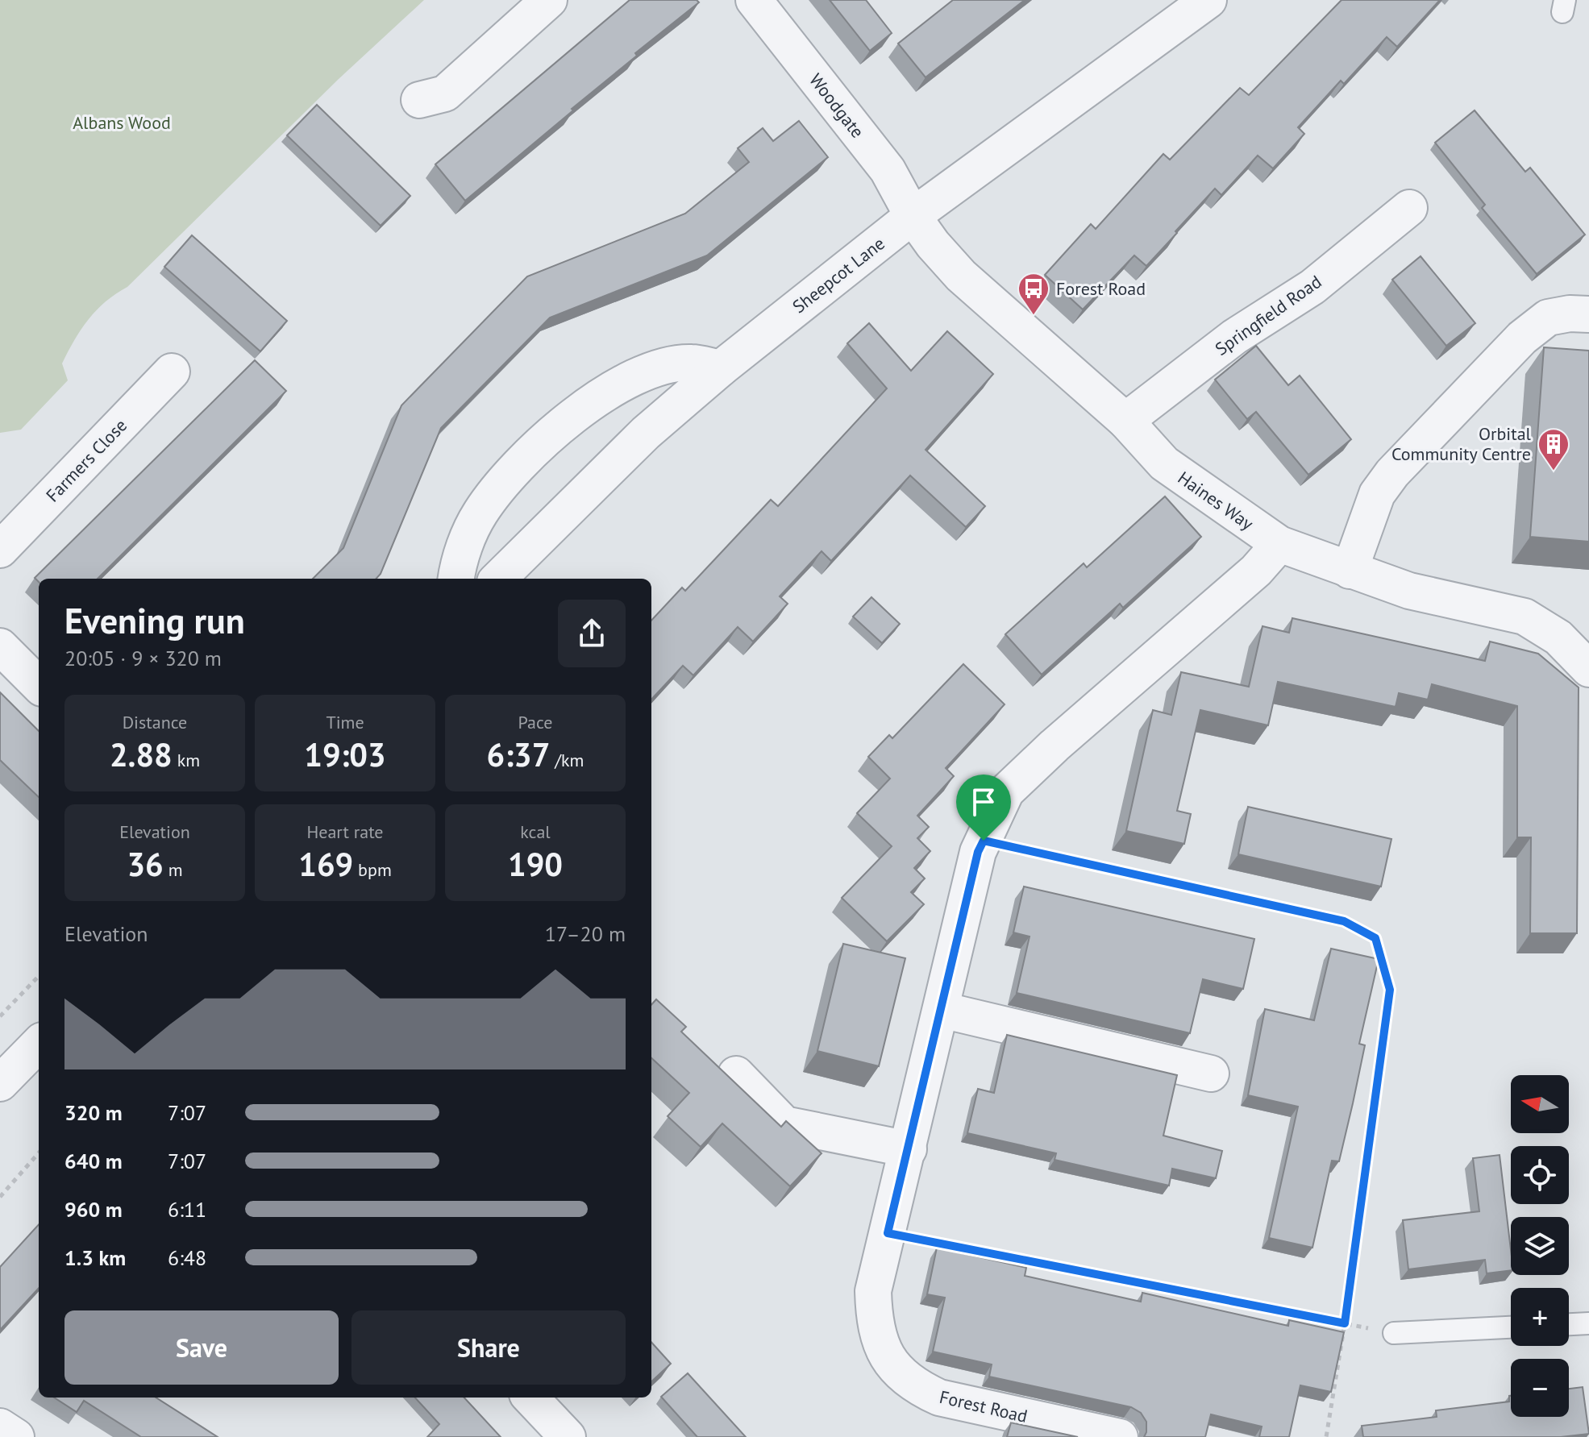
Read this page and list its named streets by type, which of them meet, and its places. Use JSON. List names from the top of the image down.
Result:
{
  "streets": {
    "street": [
      "Woodgate",
      "Sheepcot Lane",
      "Springfield Road",
      "Farmers Close",
      "Haines Way",
      "Forest Road"
    ]
  },
  "crossings": [
    ["Woodgate", "Sheepcot Lane"],
    ["Woodgate", "Haines Way"],
    ["Sheepcot Lane", "Haines Way"],
    ["Springfield Road", "Haines Way"],
    ["Haines Way", "Forest Road"]
  ],
  "parks": ["Albans Wood"],
  "places": {
    "bus stop": ["Forest Road"],
    "building": ["Orbital Community Centre"]
  },
  "north": "left",
  "page": {
    "heading": ["Evening run", "20:05 · 9 × 320 m"],
    "stats": [
      ["Distance", "2.88 km"],
      ["Time", "19:03"],
      ["Pace", "6:37 /km"],
      ["Elevation", "36 m"],
      ["Heart rate", "169 bpm"],
      ["kcal", "190"]
    ],
    "chart": ["Elevation", "17–20 m"],
    "map_buttons": ["+", "−"],
    "list": [
      {
        "name": "320 m",
        "note": "7:07"
      },
      {
        "name": "640 m",
        "note": "7:07"
      },
      {
        "name": "960 m",
        "note": "6:11"
      },
      {
        "name": "1.3 km",
        "note": "6:48"
      }
    ],
    "buttons": ["Save", "Share"]
  }
}
